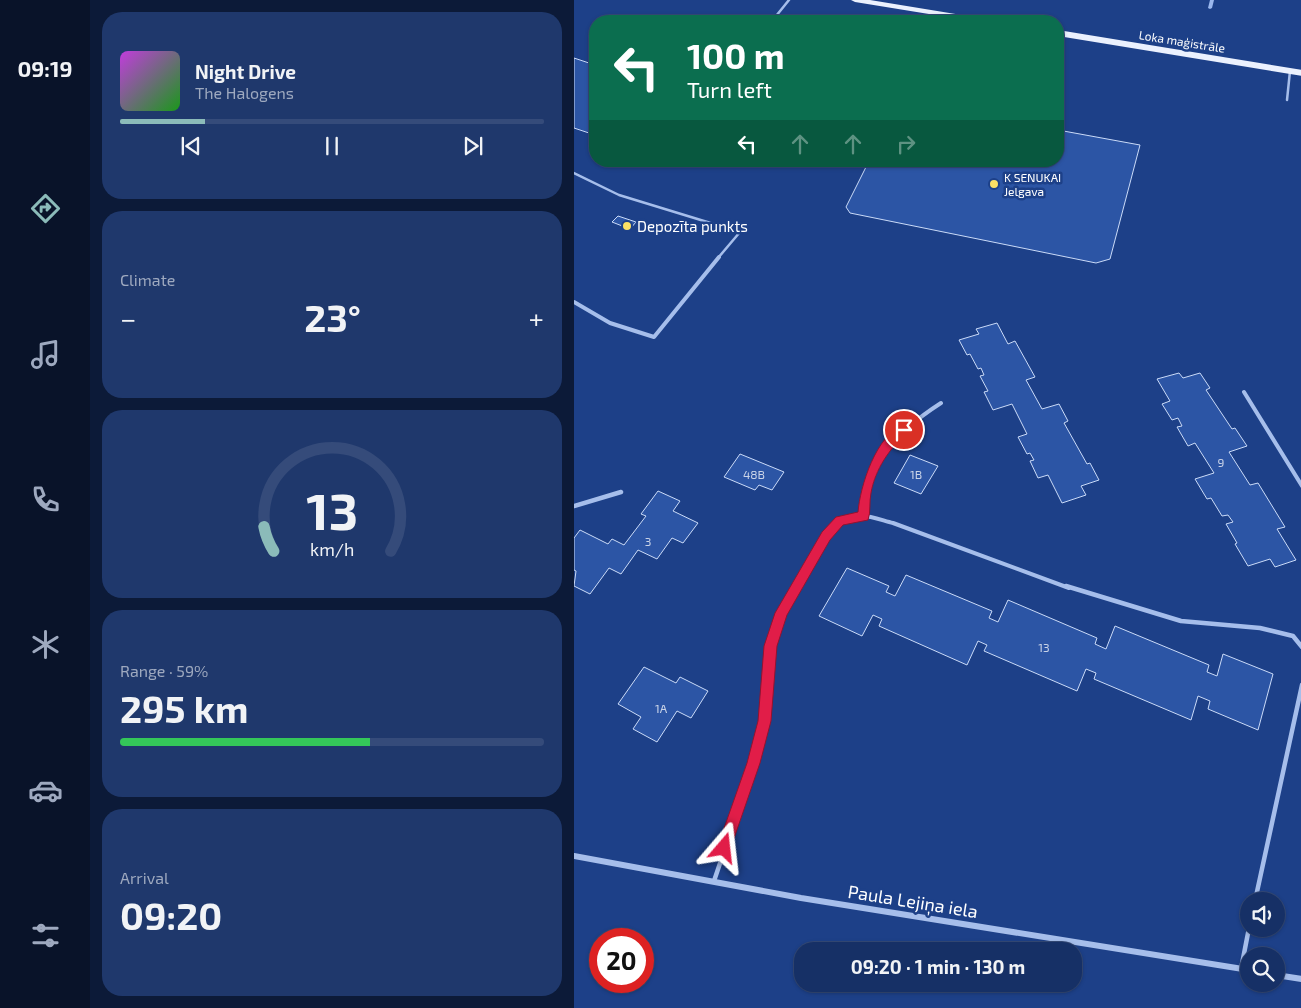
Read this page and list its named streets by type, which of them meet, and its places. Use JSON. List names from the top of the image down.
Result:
{
  "streets": {
    "main road": ["Loka maģistrāle"],
    "street": ["Paula Lejiņa iela"]
  },
  "places": ["K SENUKAI Jelgava", "Depozīta punkts"],
  "house_numbers": [
    "9",
    "48B",
    "1B",
    "3",
    "13",
    "1A"
  ],
  "page": {
    "tabs": "09:19",
    "turn": ["100 m", "Turn left"],
    "song": ["Night Drive", "The Halogens"],
    "tile": [
      "Climate",
      ["Range · 59%", "295 km"],
      ["Arrival", "09:20"]
    ],
    "heat": ["−", "23°", "+"],
    "limit": "20",
    "trip": "09:20 · 1 min · 130 m",
    "gauge": ["13", "km/h"]
  }
}
